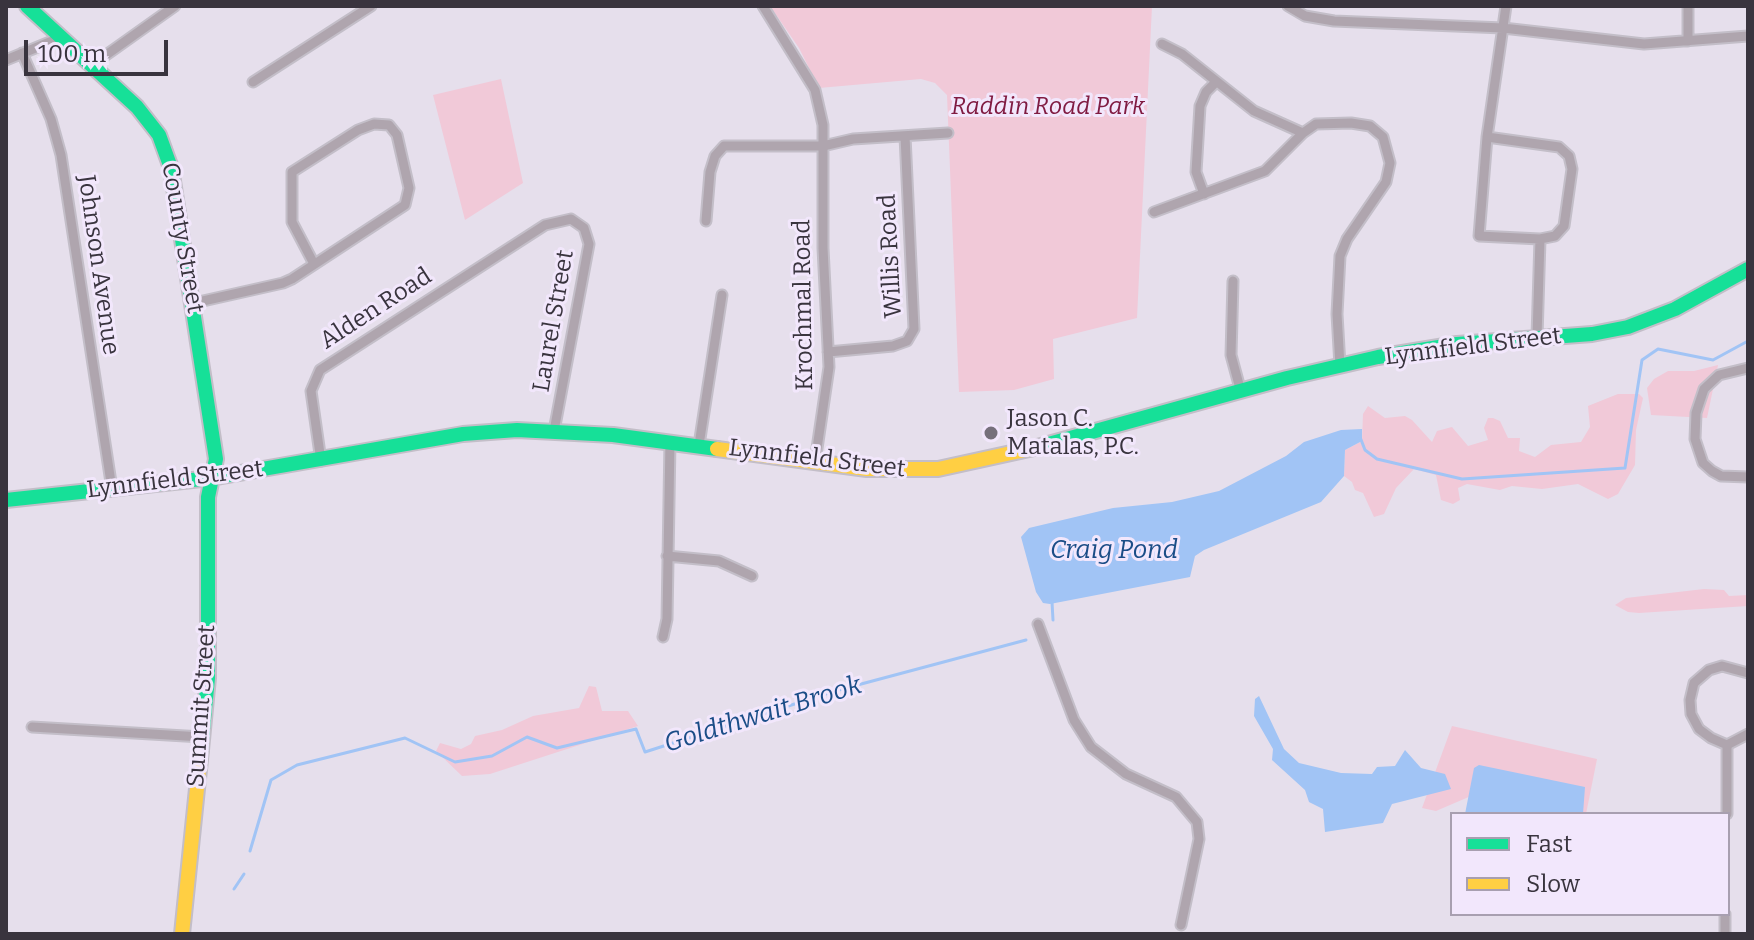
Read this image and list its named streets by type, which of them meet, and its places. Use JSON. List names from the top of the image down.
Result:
{
  "streets": {
    "main road": ["County Street", "Lynnfield Street", "Summit Street"],
    "street": [
      "Willis Road",
      "Johnson Avenue",
      "Krochmal Road",
      "Alden Road",
      "Laurel Street"
    ]
  },
  "crossings": [
    ["County Street", "Lynnfield Street"],
    ["County Street", "Summit Street"],
    ["Willis Road", "Krochmal Road"],
    ["Johnson Avenue", "Lynnfield Street"],
    ["Krochmal Road", "Lynnfield Street"],
    ["Alden Road", "Laurel Street"],
    ["Alden Road", "Lynnfield Street"],
    ["Laurel Street", "Lynnfield Street"],
    ["Lynnfield Street", "Summit Street"]
  ],
  "water": ["Craig Pond", "Goldthwait Brook"],
  "parks": ["Raddin Road Park"],
  "places": ["Jason C. Matalas, P.C."],
  "legend": ["Fast", "Slow"],
  "scale_bar": "100 m"
}
